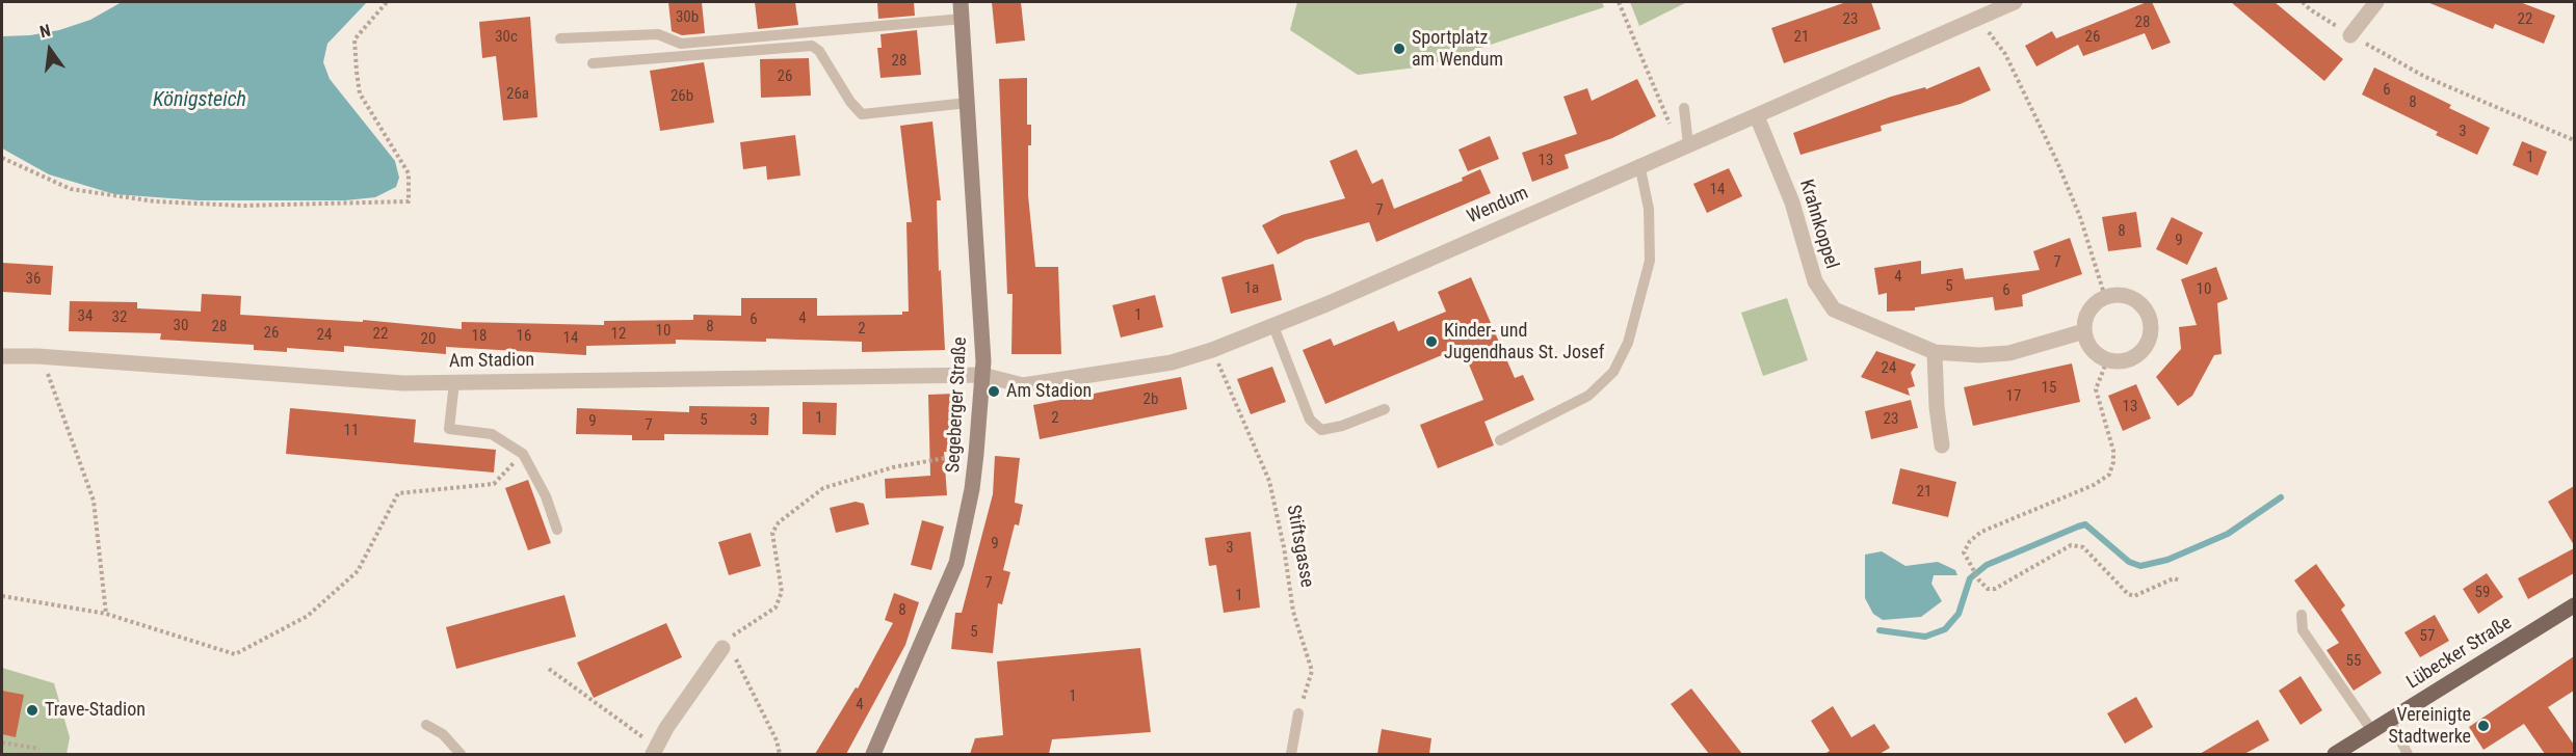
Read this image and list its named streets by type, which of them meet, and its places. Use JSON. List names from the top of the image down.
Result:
{
  "streets": {
    "main road": ["Segeberger Straße", "Lübecker Straße"],
    "street": ["Wendum", "Krahnkoppel", "Am Stadion"],
    "path": ["Stiftsgasse"]
  },
  "crossings": [
    ["Wendum", "Krahnkoppel"],
    ["Wendum", "Am Stadion"],
    ["Wendum", "Segeberger Straße"],
    ["Wendum", "Stiftsgasse"],
    ["Am Stadion", "Segeberger Straße"]
  ],
  "water": ["Königsteich"],
  "places": [
    "Sportplatz am Wendum",
    "Kinder- und Jugendhaus St. Josef",
    "Am Stadion",
    "Trave-Stadion",
    "Vereinigte Stadtwerke"
  ],
  "house_numbers": [
    "30b",
    "23",
    "22",
    "28",
    "30c",
    "21",
    "26",
    "28",
    "26",
    "6",
    "26a",
    "26b",
    "8",
    "3",
    "1",
    "13",
    "14",
    "7",
    "8",
    "9",
    "7",
    "4",
    "36",
    "5",
    "1a",
    "10",
    "6",
    "1",
    "34",
    "32",
    "4",
    "6",
    "30",
    "28",
    "8",
    "2",
    "10",
    "26",
    "22",
    "12",
    "24",
    "18",
    "16",
    "14",
    "20",
    "24",
    "15",
    "17",
    "2b",
    "13",
    "1",
    "2",
    "23",
    "5",
    "3",
    "9",
    "7",
    "11",
    "21",
    "9",
    "3",
    "7",
    "59",
    "1",
    "8",
    "5",
    "57",
    "55",
    "1",
    "4"
  ],
  "north": "top"
}
